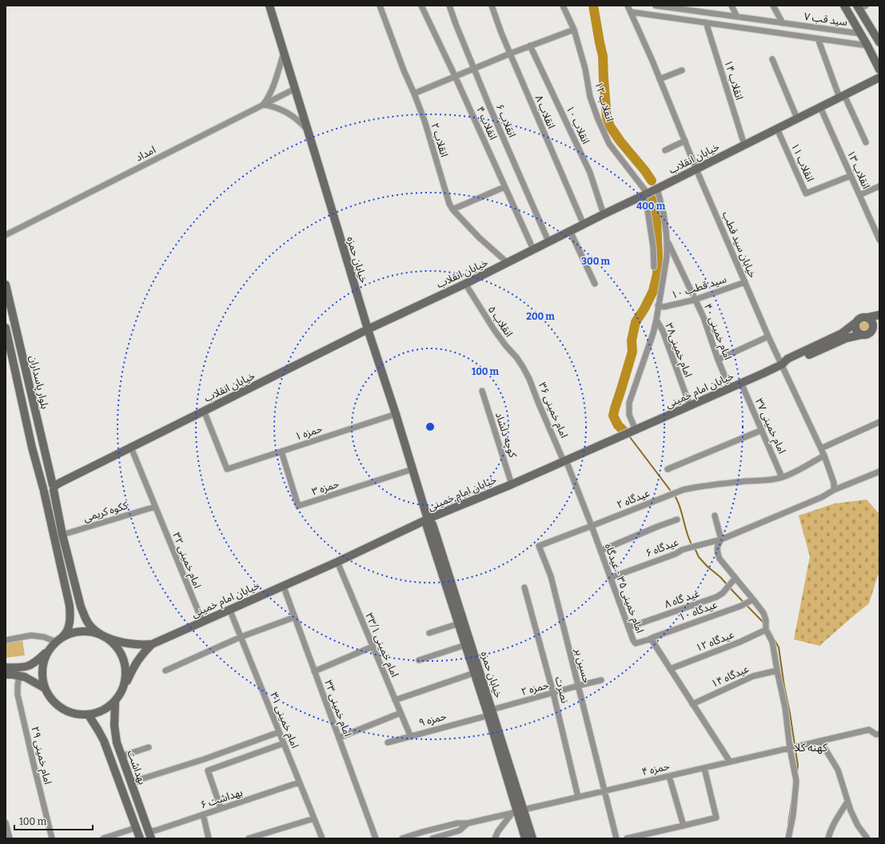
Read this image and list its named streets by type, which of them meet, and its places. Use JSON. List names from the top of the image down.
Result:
{
  "streets": {
    "main road": [
      "خیابان انقلاب",
      "خیابان حمزه",
      "بلوار پاسداران",
      "خیابان امام خمینی",
      "بهداشت"
    ],
    "street": [
      "سید قب ۷",
      "انقلاب ۱۴",
      "انقلاب ۱۲",
      "انقلاب ۸",
      "انقلاب ۶",
      "انقلاب ۴",
      "انقلاب ۱۰",
      "انقلاب ۲",
      "امداد",
      "انقلاب ۱۱",
      "انقلاب ۱۳",
      "خیابان سید قطب",
      "سید قطب ۱۰",
      "انقلاب ۵",
      "امام خمینی ۴۰",
      "امام خمینی۳۸",
      "امام خمینی ۳۶",
      "امام خمینی ۳۷",
      "حمزه ۱",
      "کوچه دلشاد",
      "حمزه ۳",
      "عیدگاه ۲",
      "ککوه کریمی",
      "عیدگاه ۶",
      "امام خمینی ۳۲",
      "امام خمینی ۳۵ - عیدگاه",
      "عید گاه ۸",
      "عیدگاه ۱۰",
      "عیدگاه ۱۲",
      "امام خمینی ۳۳/۱",
      "حسین بر",
      "عیدگاه ۱۴",
      "حمزه ۲",
      "نصرت",
      "امام خمینی ۳۳",
      "حمزه ۹",
      "امام خمینی ۳۱",
      "امام خمینی ۲۹",
      "حمزه ۴",
      "بهداشت ۶"
    ]
  },
  "crossings": [
    ["انقلاب ۱۴", "خیابان انقلاب"],
    ["انقلاب ۱۲", "خیابان انقلاب"],
    ["انقلاب ۸", "خیابان انقلاب"],
    ["انقلاب ۶", "خیابان انقلاب"],
    ["انقلاب ۴", "خیابان انقلاب"],
    ["انقلاب ۱۰", "خیابان انقلاب"],
    ["انقلاب ۲", "خیابان انقلاب"],
    ["امداد", "خیابان حمزه"],
    ["خیابان انقلاب", "انقلاب ۱۱"],
    ["خیابان انقلاب", "انقلاب ۱۳"],
    ["خیابان انقلاب", "خیابان سید قطب"],
    ["خیابان انقلاب", "خیابان حمزه"],
    ["خیابان انقلاب", "انقلاب ۵"],
    ["خیابان انقلاب", "بلوار پاسداران"],
    ["خیابان انقلاب", "حمزه ۱"],
    ["خیابان انقلاب", "امام خمینی ۳۲"],
    ["انقلاب ۱۱", "انقلاب ۱۳"],
    ["خیابان سید قطب", "سید قطب ۱۰"],
    ["خیابان سید قطب", "خیابان امام خمینی"],
    ["خیابان سید قطب", "عیدگاه ۲"],
    ["خیابان سید قطب", "عیدگاه ۶"],
    ["خیابان حمزه", "خیابان امام خمینی"],
    ["خیابان حمزه", "حمزه ۱"],
    ["خیابان حمزه", "حمزه ۳"],
    ["خیابان حمزه", "حمزه ۲"],
    ["خیابان حمزه", "حمزه ۹"],
    ["خیابان حمزه", "حمزه ۴"],
    ["سید قطب ۱۰", "امام خمینی ۴۰"],
    ["انقلاب ۵", "امام خمینی ۳۶"],
    ["امام خمینی ۴۰", "خیابان امام خمینی"],
    ["امام خمینی۳۸", "خیابان امام خمینی"],
    ["بلوار پاسداران", "ککوه کریمی"],
    ["بلوار پاسداران", "بهداشت"],
    ["خیابان امام خمینی", "امام خمینی ۳۶"],
    ["خیابان امام خمینی", "امام خمینی ۳۷"],
    ["خیابان امام خمینی", "کوچه دلشاد"],
    ["خیابان امام خمینی", "امام خمینی ۳۲"],
    ["خیابان امام خمینی", "امام خمینی ۳۵ - عیدگاه"],
    ["خیابان امام خمینی", "امام خمینی ۳۳/۱"],
    ["خیابان امام خمینی", "امام خمینی ۳۳"],
    ["خیابان امام خمینی", "امام خمینی ۳۱"],
    ["امام خمینی ۳۶", "امام خمینی ۳۵ - عیدگاه"],
    ["امام خمینی ۳۷", "عیدگاه ۲"],
    ["حمزه ۱", "حمزه ۳"],
    ["عیدگاه ۲", "امام خمینی ۳۵ - عیدگاه"],
    ["عیدگاه ۲", "حسین بر"],
    ["ککوه کریمی", "امام خمینی ۳۲"],
    ["عیدگاه ۶", "امام خمینی ۳۵ - عیدگاه"],
    ["امام خمینی ۳۵ - عیدگاه", "عید گاه ۸"],
    ["امام خمینی ۳۵ - عیدگاه", "عیدگاه ۱۰"],
    ["امام خمینی ۳۵ - عیدگاه", "عیدگاه ۱۲"],
    ["امام خمینی ۳۵ - عیدگاه", "عیدگاه ۱۴"],
    ["امام خمینی ۳۵ - عیدگاه", "حمزه ۴"],
    ["امام خمینی ۳۳/۱", "حمزه ۹"],
    ["حسین بر", "حمزه ۲"],
    ["حسین بر", "حمزه ۴"],
    ["حمزه ۲", "نصرت"],
    ["حمزه ۲", "حمزه ۹"],
    ["نصرت", "حمزه ۴"],
    ["امام خمینی ۳۱", "بهداشت ۶"],
    ["بهداشت", "بهداشت ۶"]
  ],
  "districts": ["کهنه کلا"],
  "scale_bar": "100 m",
  "rings": [
    "400 m",
    "300 m",
    "200 m",
    "100 m"
  ]
}
